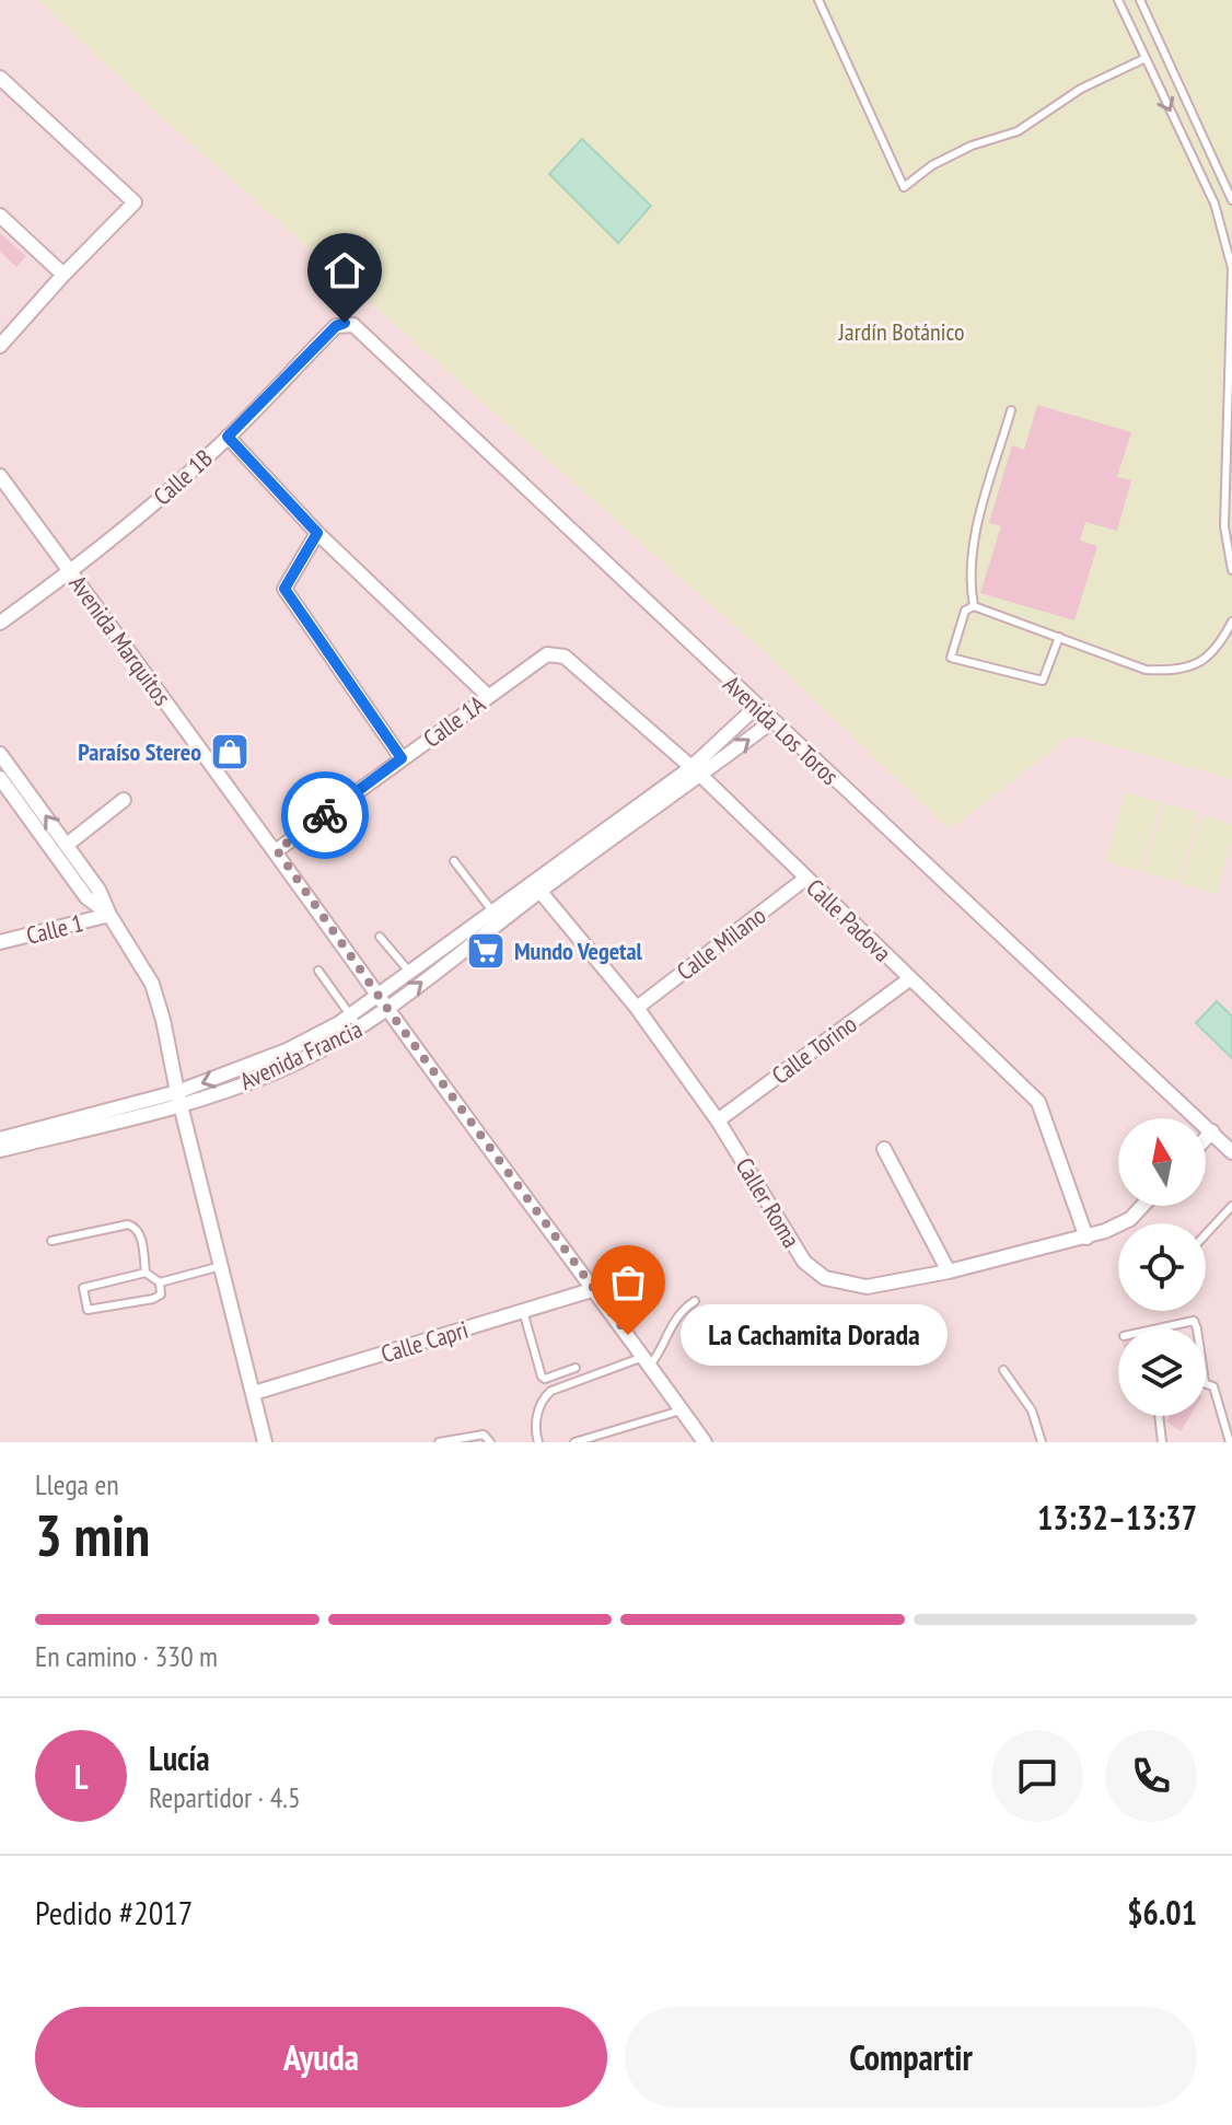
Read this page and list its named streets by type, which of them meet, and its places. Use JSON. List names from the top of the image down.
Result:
{
  "streets": {
    "street": [
      "Calle 1B",
      "Avenida Marquitos",
      "Calle 1A",
      "Avenida Los Toros",
      "Calle Padova",
      "Calle 1",
      "Calle Milano",
      "Calle Torino",
      "Avenida Francia",
      "Caller Roma",
      "Calle Capri"
    ]
  },
  "crossings": [
    ["Calle 1B", "Avenida Marquitos"],
    ["Calle 1B", "Avenida Los Toros"],
    ["Avenida Marquitos", "Calle 1A"],
    ["Avenida Marquitos", "Avenida Francia"],
    ["Avenida Marquitos", "Calle Capri"],
    ["Calle 1A", "Calle Padova"],
    ["Avenida Los Toros", "Avenida Francia"],
    ["Calle Padova", "Calle Milano"],
    ["Calle Padova", "Calle Torino"],
    ["Calle Padova", "Avenida Francia"],
    ["Calle Padova", "Caller Roma"],
    ["Calle Milano", "Caller Roma"],
    ["Calle Torino", "Caller Roma"],
    ["Avenida Francia", "Caller Roma"]
  ],
  "parks": ["Jardín Botánico"],
  "places": {
    "shop": ["Paraíso Stereo"],
    "supermarket": ["Mundo Vegetal"],
    "other": ["La Cachamita Dorada"]
  },
  "north": "top",
  "page": {
    "bubble": "La Cachamita Dorada",
    "heading": ["3 min", "Llega en", "13:32–13:37"],
    "panel": [
      "Lucía",
      "Repartidor · 4.5",
      "Pedido #2017",
      "$6.01"
    ],
    "bar": "En camino · 330 m",
    "round": "L",
    "buttons": ["Ayuda", "Compartir"]
  }
}
